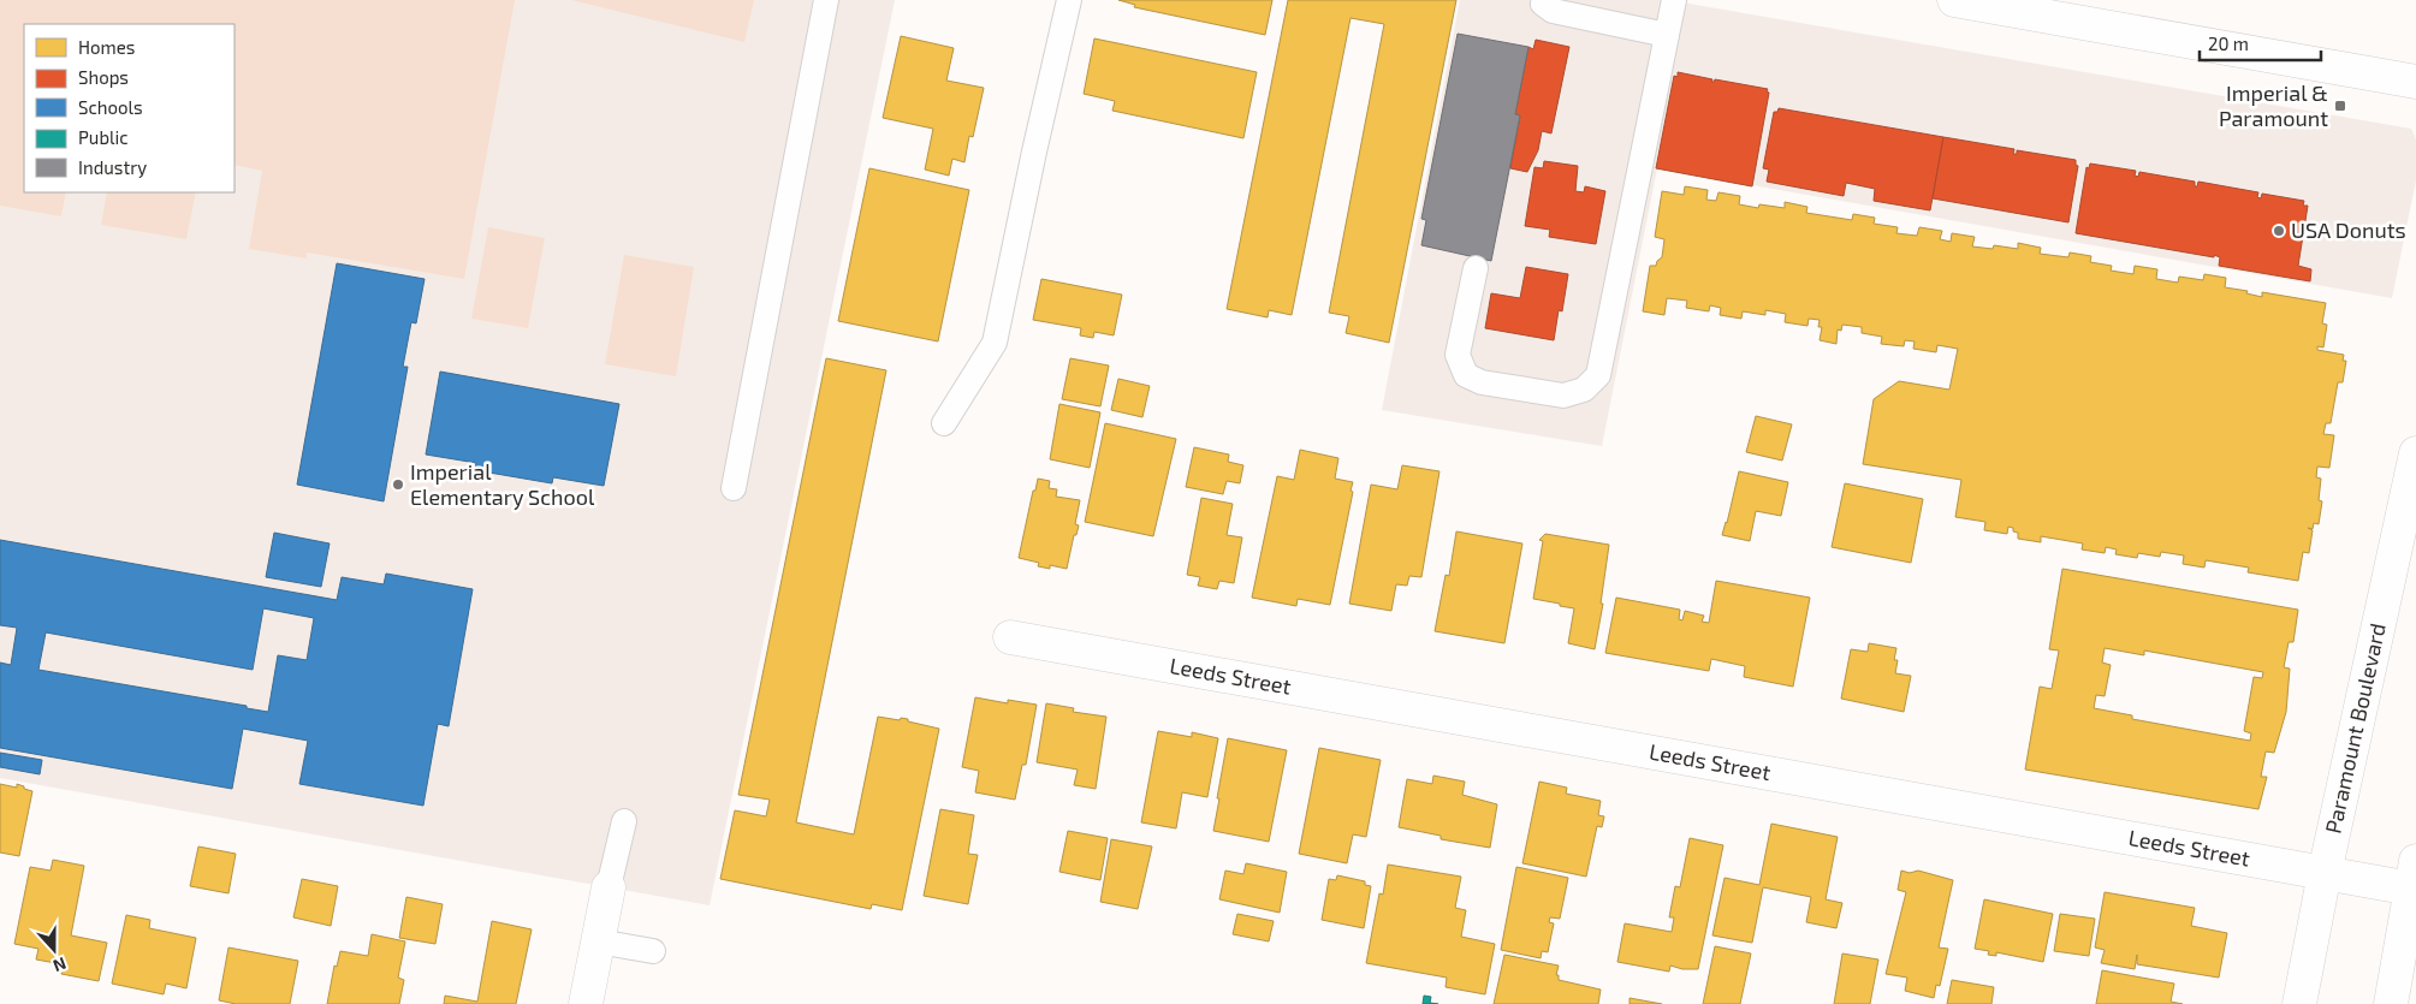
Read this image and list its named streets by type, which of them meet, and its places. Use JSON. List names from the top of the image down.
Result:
{
  "streets": {
    "street": ["Leeds Street", "Paramount Boulevard"]
  },
  "crossings": [
    ["Leeds Street", "Paramount Boulevard"]
  ],
  "places": {
    "transit": ["Imperial & Paramount"],
    "other": ["USA Donuts", "Imperial Elementary School"]
  },
  "legend": [
    "Homes",
    "Shops",
    "Schools",
    "Public",
    "Industry"
  ],
  "scale_bar": "20 m",
  "north": "bottom"
}
